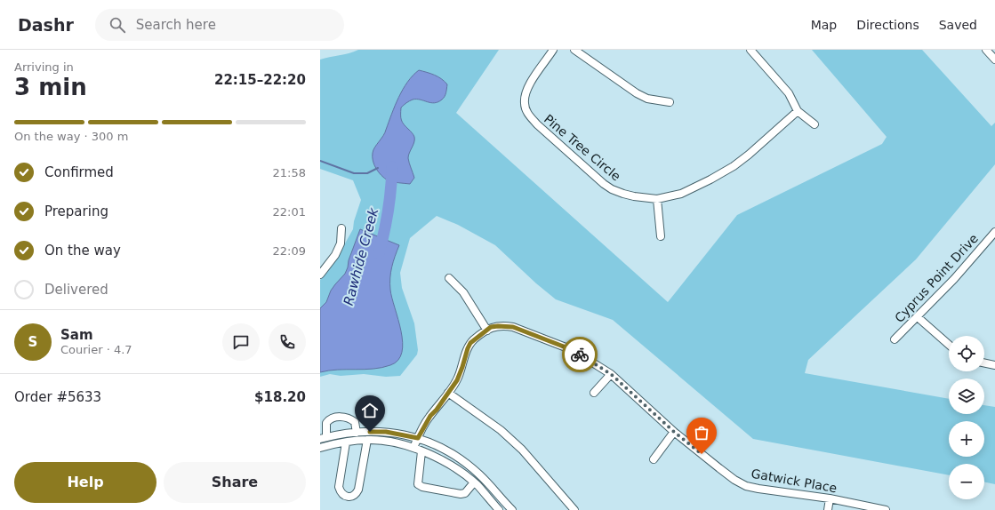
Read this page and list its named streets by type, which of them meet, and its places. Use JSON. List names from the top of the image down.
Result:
{
  "streets": {
    "street": ["Pine Tree Circle", "Cyprus Point Drive", "Gatwick Place"]
  },
  "water": ["Rawhide Creek"],
  "page": {
    "header": "Dashr",
    "search": "Search here",
    "nav": ["Map", "Directions", "Saved"],
    "heading": ["3 min", "Arriving in", "22:15–22:20"],
    "panel": [
      "Sam",
      "Courier · 4.7",
      "Order #5633",
      "$18.20"
    ],
    "bar": "On the way · 300 m",
    "list": [
      ["Confirmed", "21:58"],
      ["Preparing", "22:01"],
      ["On the way", "22:09"],
      "Delivered"
    ],
    "round": "S",
    "map_buttons": ["+", "−"],
    "buttons": ["Help", "Share"]
  }
}
